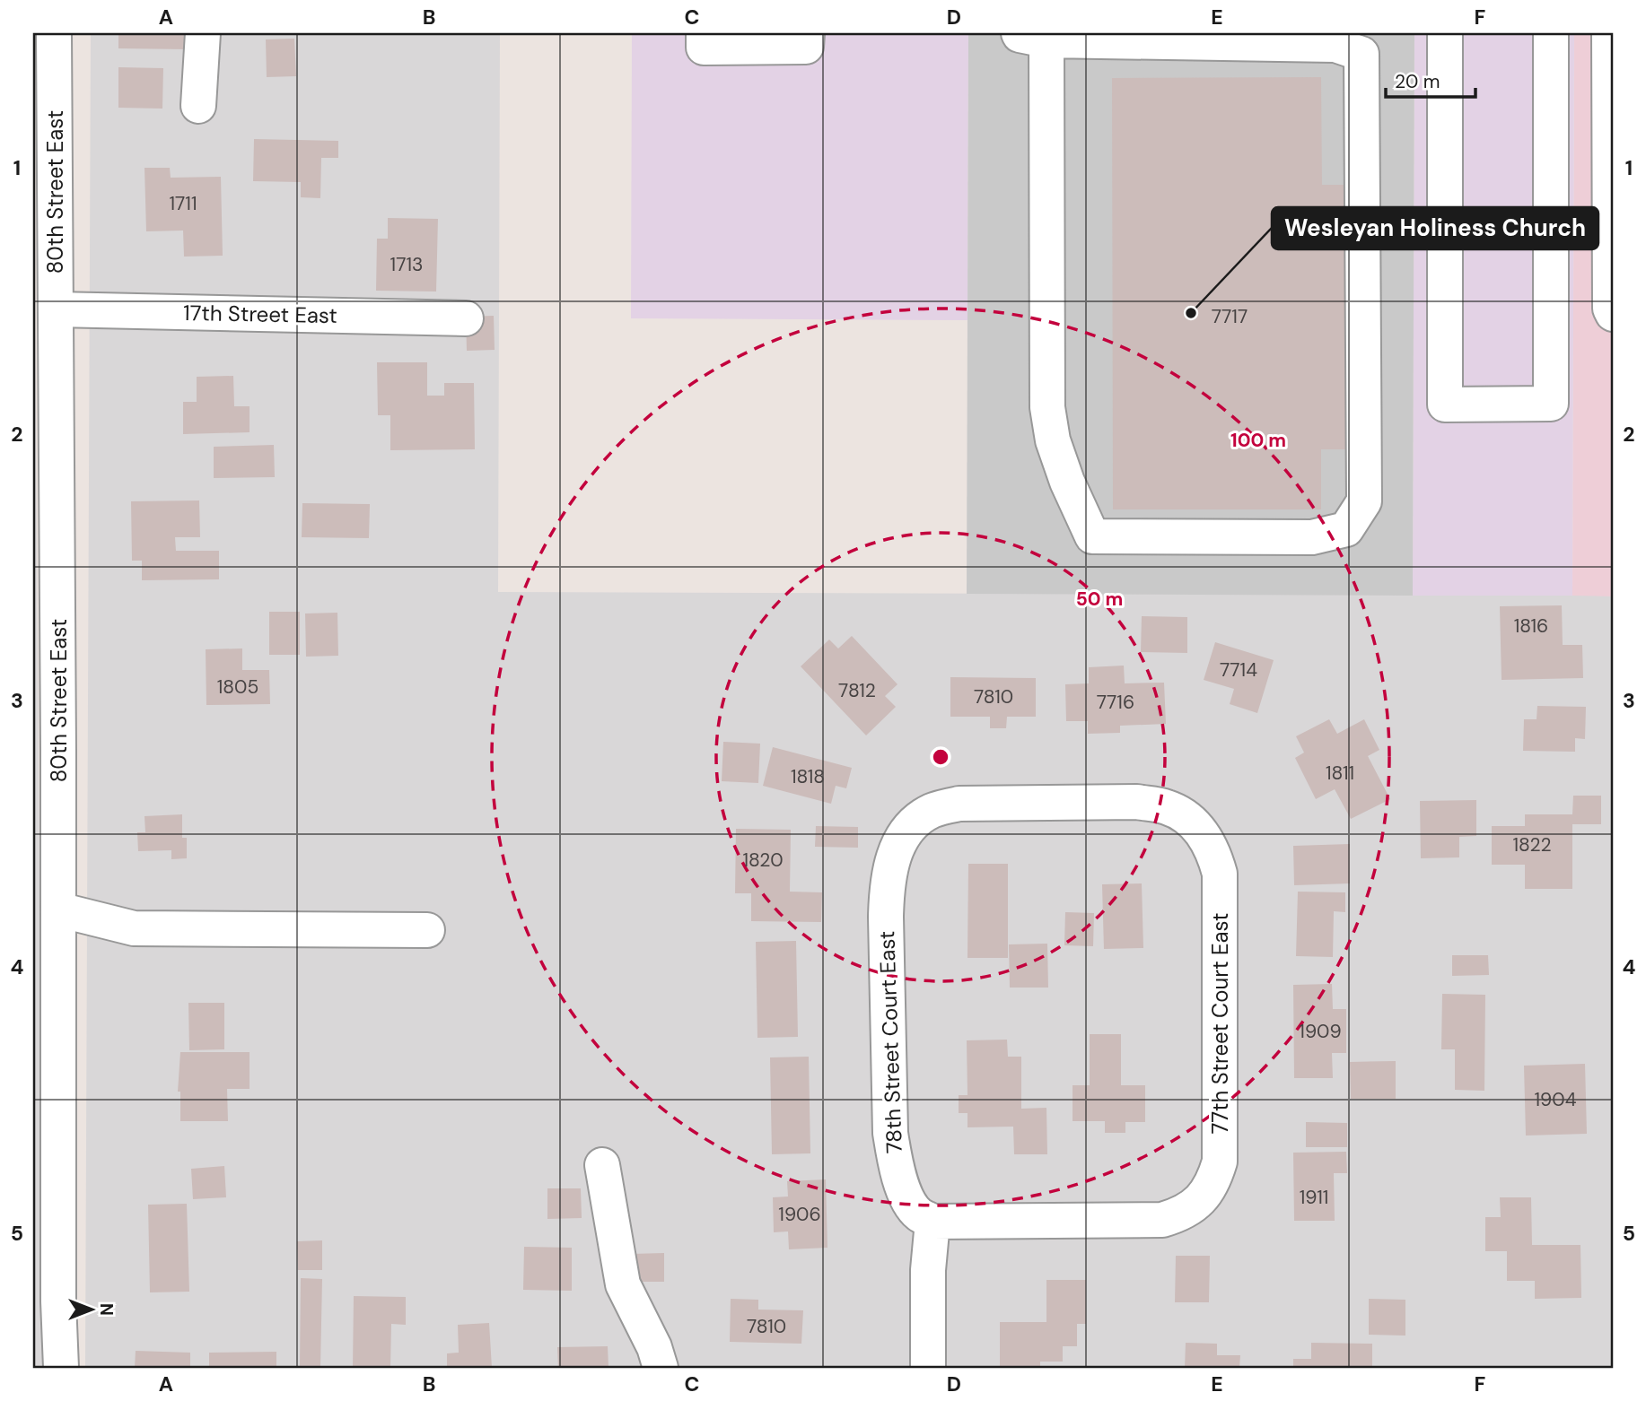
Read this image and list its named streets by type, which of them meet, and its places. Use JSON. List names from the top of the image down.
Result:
{
  "streets": {
    "street": [
      "80th Street East",
      "17th Street East",
      "77th Street Court East",
      "78th Street Court East"
    ]
  },
  "crossings": [
    ["80th Street East", "17th Street East"],
    ["77th Street Court East", "78th Street Court East"]
  ],
  "places": ["Wesleyan Holiness Church"],
  "house_numbers": [
    "1711",
    "1713",
    "7717",
    "1816",
    "7714",
    "1805",
    "7812",
    "7810",
    "7716",
    "1811",
    "1818",
    "1822",
    "1820",
    "1909",
    "1904",
    "1911",
    "1906",
    "7810"
  ],
  "scale_bar": "20 m",
  "north": "right",
  "grid": {
    "columns": [
      "A",
      "B",
      "C",
      "D",
      "E",
      "F"
    ],
    "rows": [
      "1",
      "2",
      "3",
      "4",
      "5"
    ]
  },
  "rings": ["100 m", "50 m"]
}
